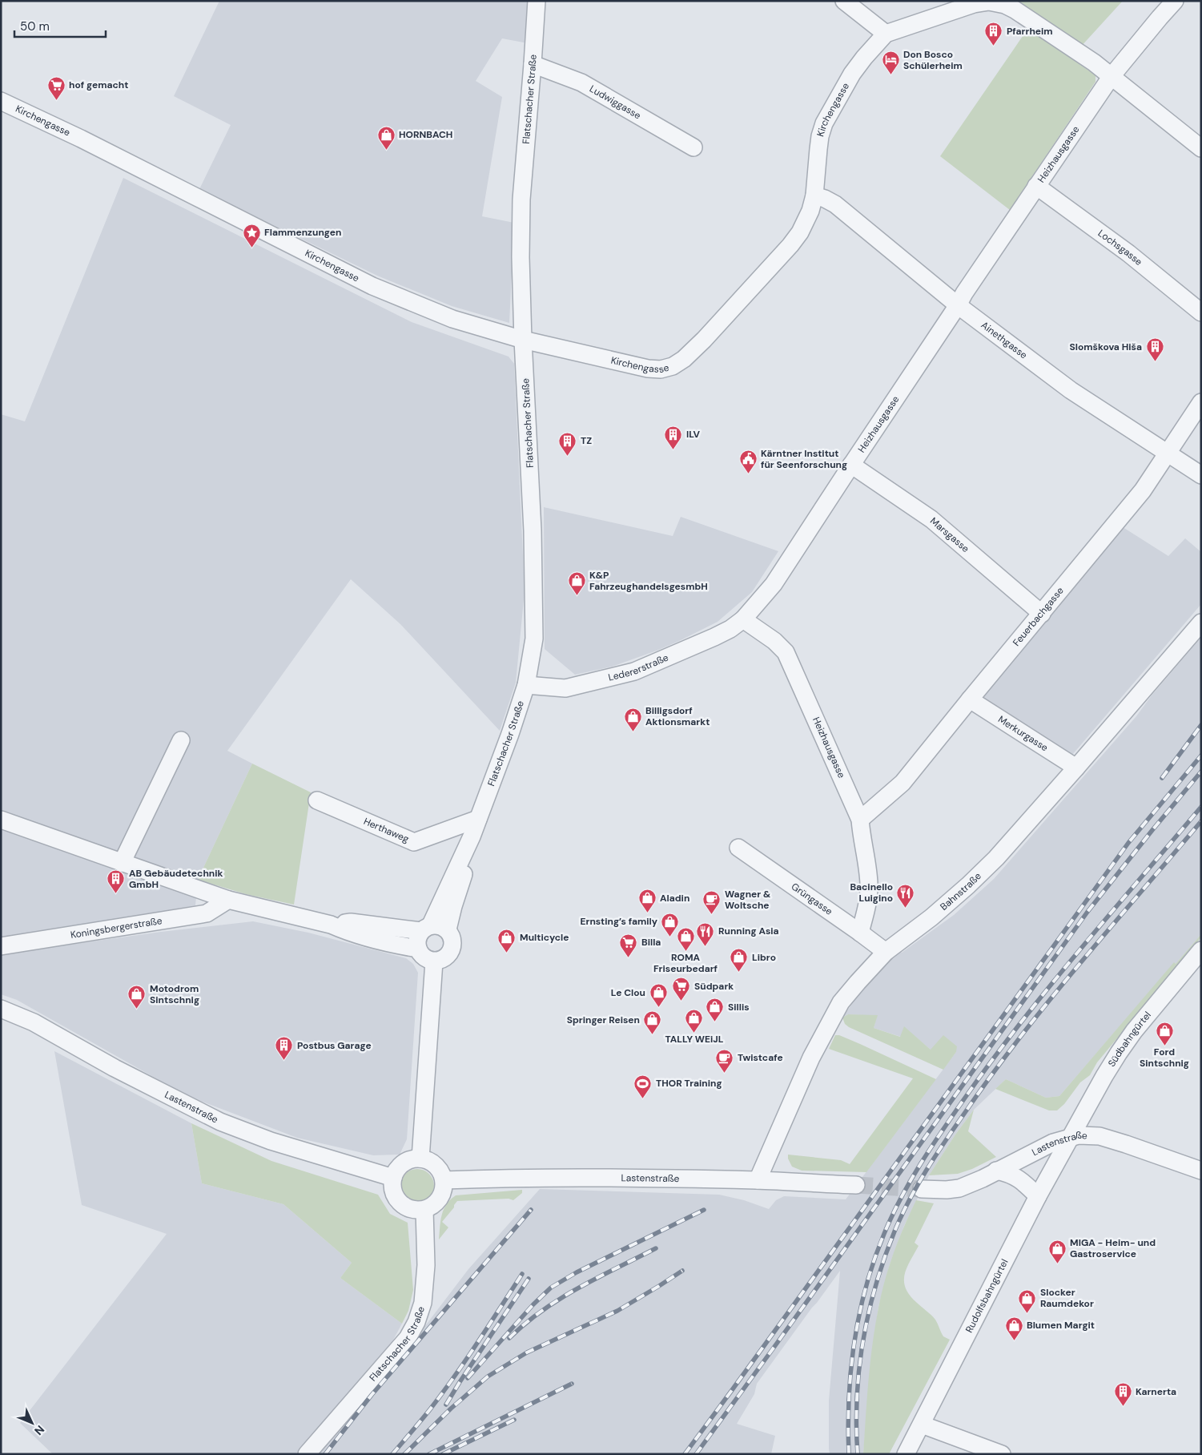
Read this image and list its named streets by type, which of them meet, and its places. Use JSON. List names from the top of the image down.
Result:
{
  "streets": {
    "street": [
      "Flatschacher Straße",
      "Ludwiggasse",
      "Kirchengasse",
      "Heizhausgasse",
      "Lochsgasse",
      "Ainethgasse",
      "Marsgasse",
      "Feuerbachgasse",
      "Ledererstraße",
      "Merkurgasse",
      "Herthaweg",
      "Bahnstraße",
      "Grüngasse",
      "Koningsbergerstraße",
      "Südbahngürtel",
      "Lastenstraße",
      "Rudolfsbahngürtel"
    ]
  },
  "crossings": [
    ["Flatschacher Straße", "Ludwiggasse"],
    ["Flatschacher Straße", "Kirchengasse"],
    ["Flatschacher Straße", "Ledererstraße"],
    ["Flatschacher Straße", "Herthaweg"],
    ["Flatschacher Straße", "Lastenstraße"],
    ["Kirchengasse", "Heizhausgasse"],
    ["Kirchengasse", "Ainethgasse"],
    ["Heizhausgasse", "Lochsgasse"],
    ["Heizhausgasse", "Ainethgasse"],
    ["Heizhausgasse", "Marsgasse"],
    ["Heizhausgasse", "Feuerbachgasse"],
    ["Heizhausgasse", "Ledererstraße"],
    ["Heizhausgasse", "Grüngasse"],
    ["Ainethgasse", "Feuerbachgasse"],
    ["Marsgasse", "Feuerbachgasse"],
    ["Feuerbachgasse", "Merkurgasse"],
    ["Merkurgasse", "Bahnstraße"],
    ["Bahnstraße", "Grüngasse"],
    ["Bahnstraße", "Lastenstraße"],
    ["Südbahngürtel", "Lastenstraße"],
    ["Südbahngürtel", "Rudolfsbahngürtel"],
    ["Lastenstraße", "Rudolfsbahngürtel"]
  ],
  "places": {
    "building": [
      "Pfarrheim",
      "Slomškova Hiša",
      "ILV",
      "TZ",
      "AB Gebäudetechnik GmbH",
      "Postbus Garage",
      "Karnerta"
    ],
    "hotel": ["Don Bosco Schülerheim"],
    "supermarket": ["hof gemacht", "Billa", "Südpark"],
    "shop": [
      "HORNBACH",
      "K&P FahrzeughandelsgesmbH",
      "Billigsdorf Aktionsmarkt",
      "Aladin",
      "Ernsting’s family",
      "ROMA Friseurbedarf",
      "Multicycle",
      "Libro",
      "Le Clou",
      "Motodrom Sintschnig",
      "Sillis",
      "TALLY WEiJL",
      "Springer Reisen",
      "Ford Sintschnig",
      "MIGA - Heim- und Gastroservice",
      "Slocker Raumdekor",
      "Blumen Margit"
    ],
    "place": ["Flammenzungen"],
    "public building": ["Kärntner Institut für Seenforschung"],
    "restaurant": ["Bacinello Luigino", "Running Asia"],
    "cafe": ["Wagner & Woltsche", "Twistcafe"],
    "sports": ["THOR Training"]
  },
  "scale_bar": "50 m",
  "north": "bottom right"
}
